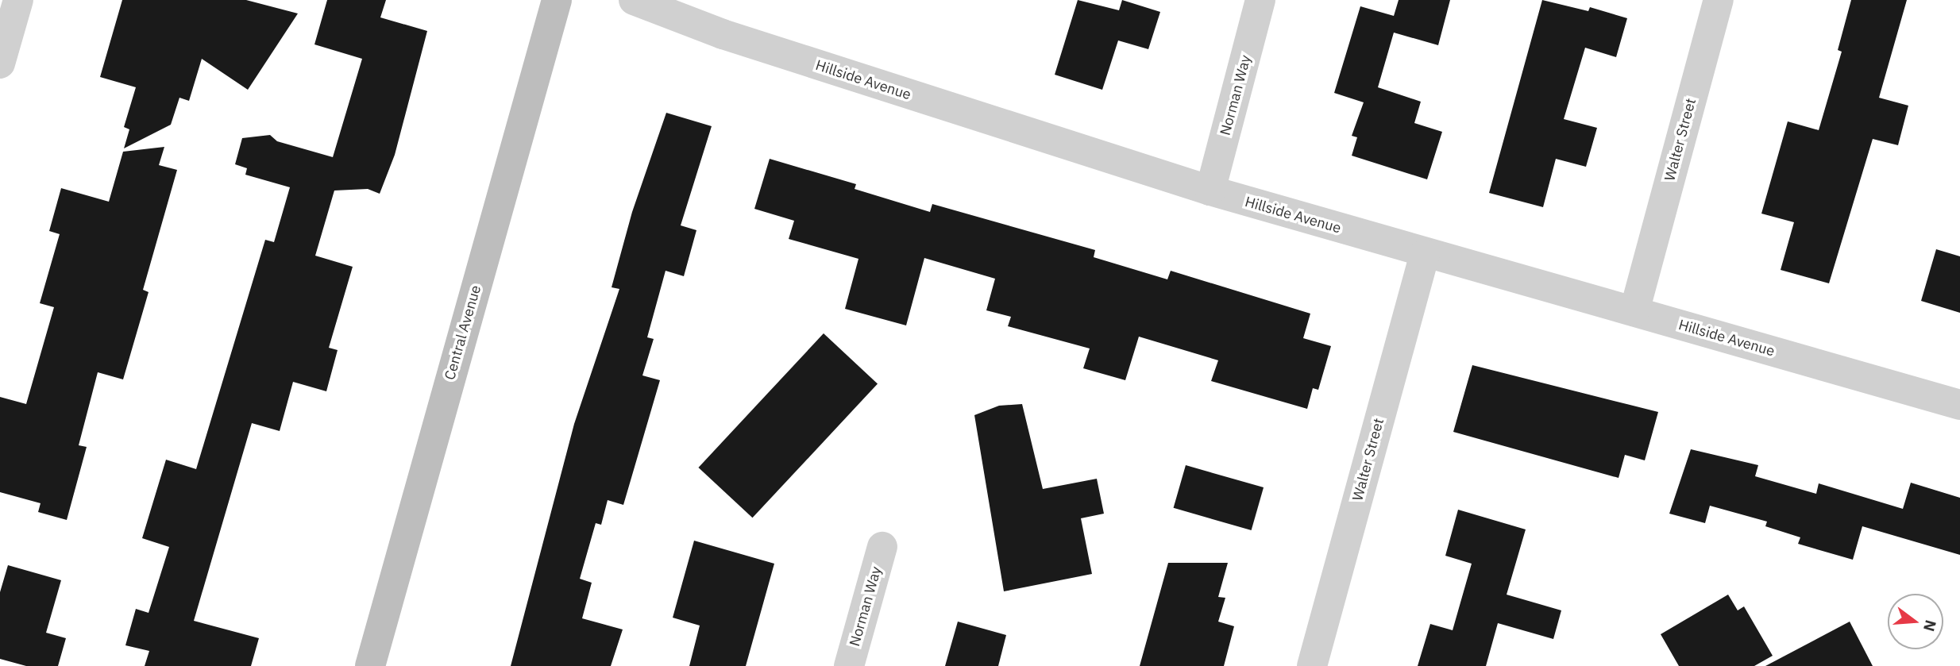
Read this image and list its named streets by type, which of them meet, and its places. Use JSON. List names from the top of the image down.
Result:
{
  "streets": {
    "main road": ["Central Avenue"],
    "street": ["Hillside Avenue", "Norman Way", "Walter Street"]
  },
  "crossings": [
    ["Hillside Avenue", "Norman Way"],
    ["Hillside Avenue", "Walter Street"]
  ],
  "north": "right"
}
